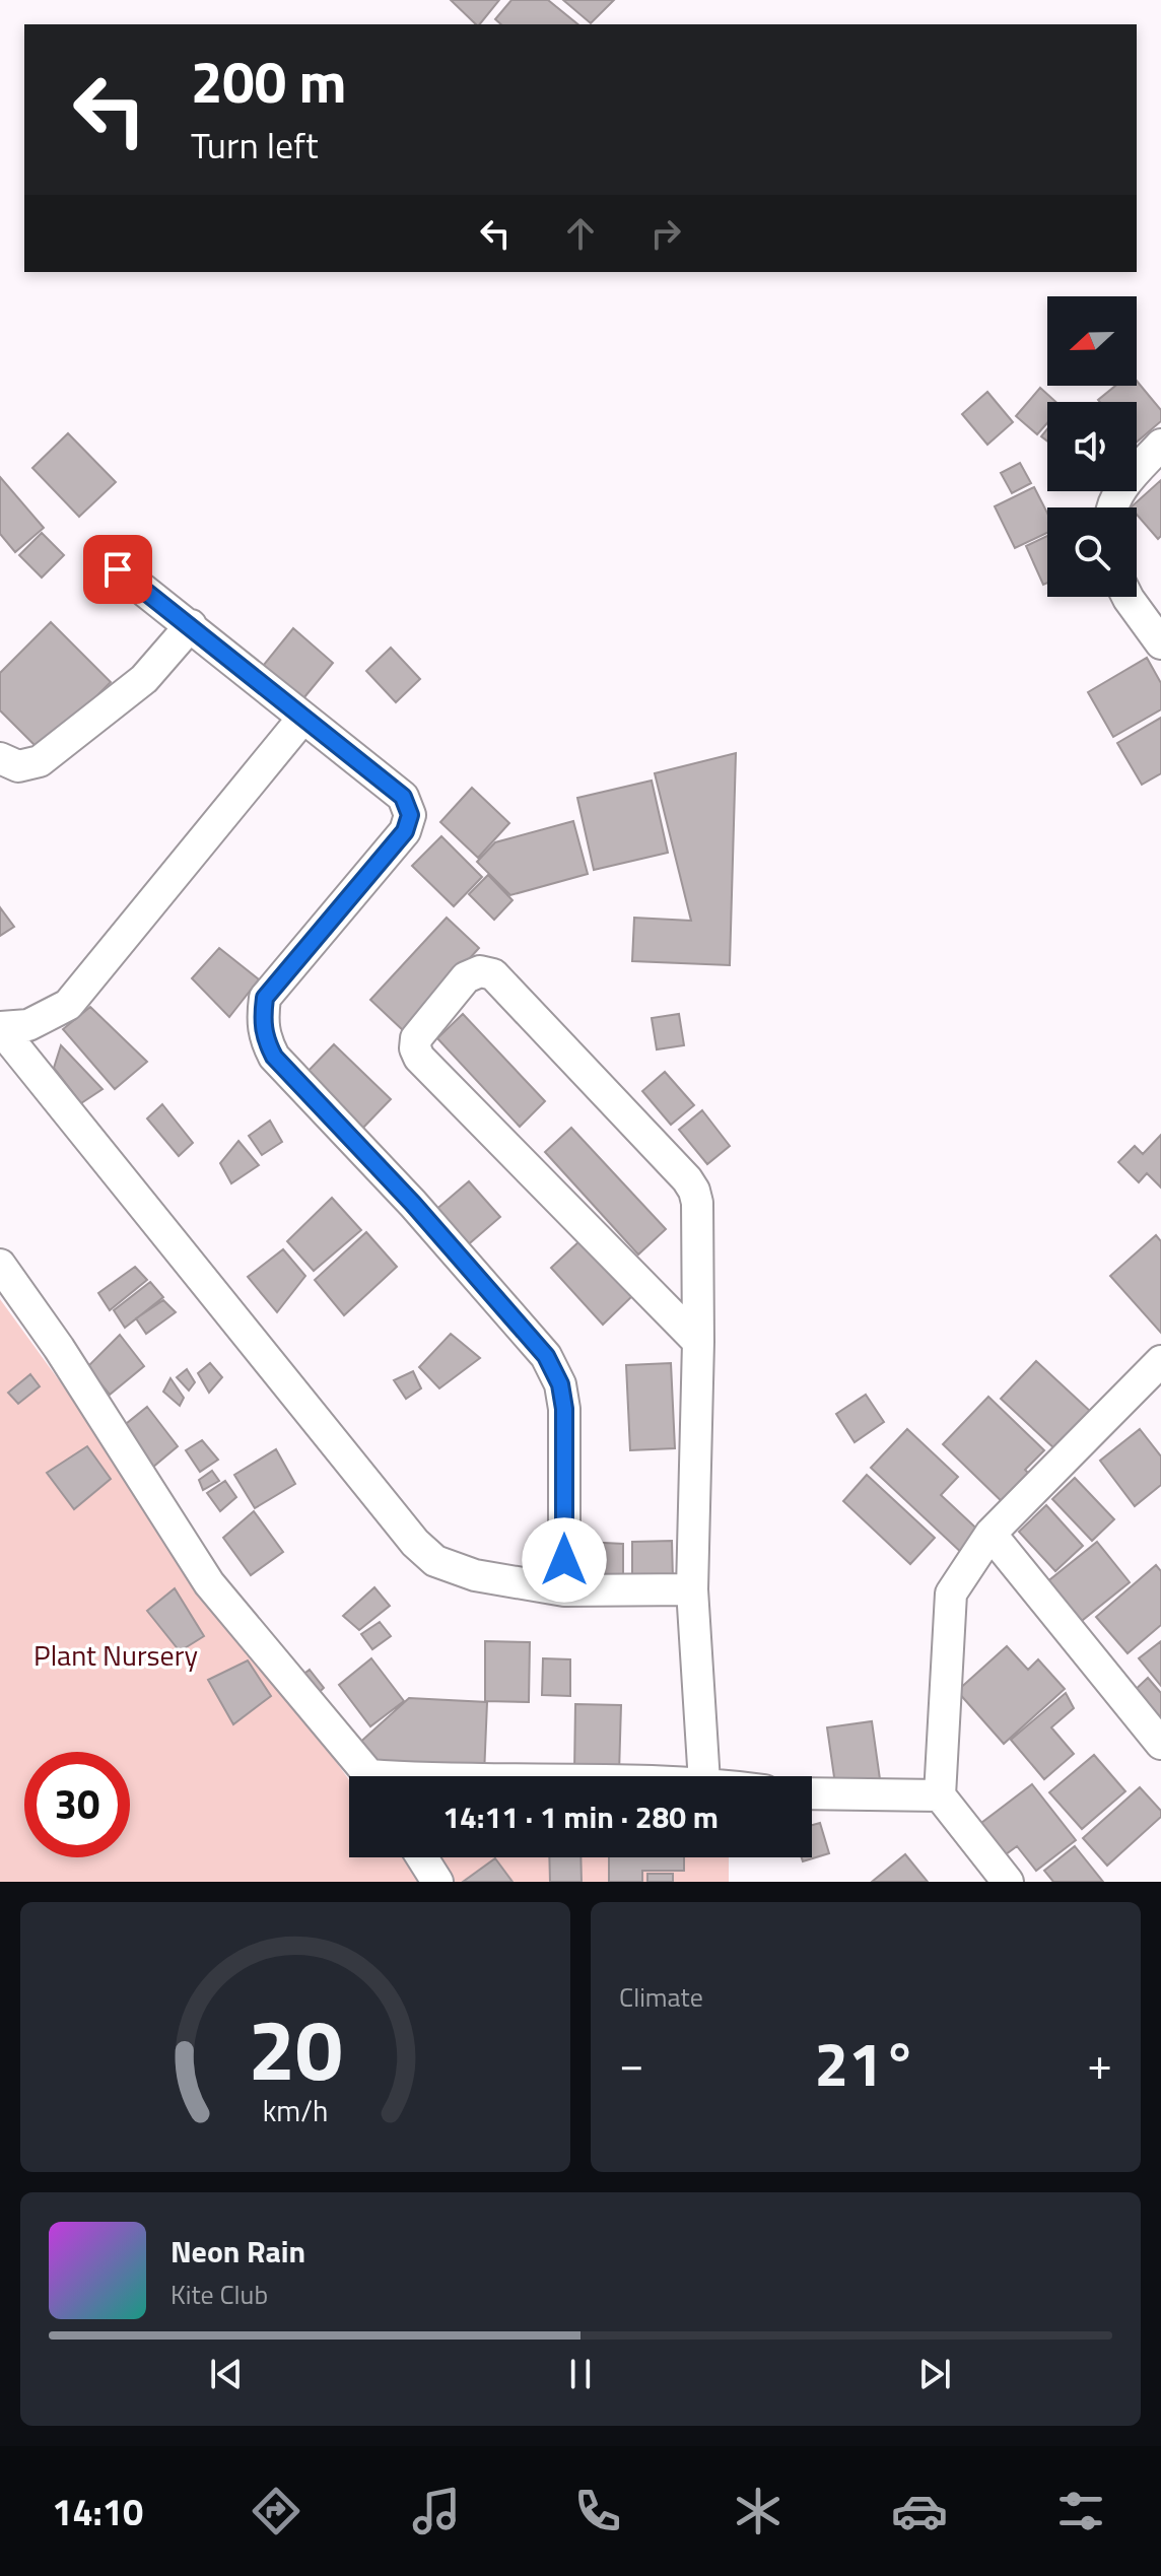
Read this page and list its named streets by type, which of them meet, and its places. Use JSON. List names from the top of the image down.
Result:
{
  "parks": ["Plant Nursery"],
  "north": "left",
  "page": {
    "turn": ["200 m", "Turn left"],
    "limit": "30",
    "trip": "14:11 · 1 min · 280 m",
    "tile": "Climate",
    "heat": ["−", "21°", "+"],
    "song": ["Neon Rain", "Kite Club"],
    "tabs": "14:10",
    "gauge": ["20", "km/h"]
  }
}
